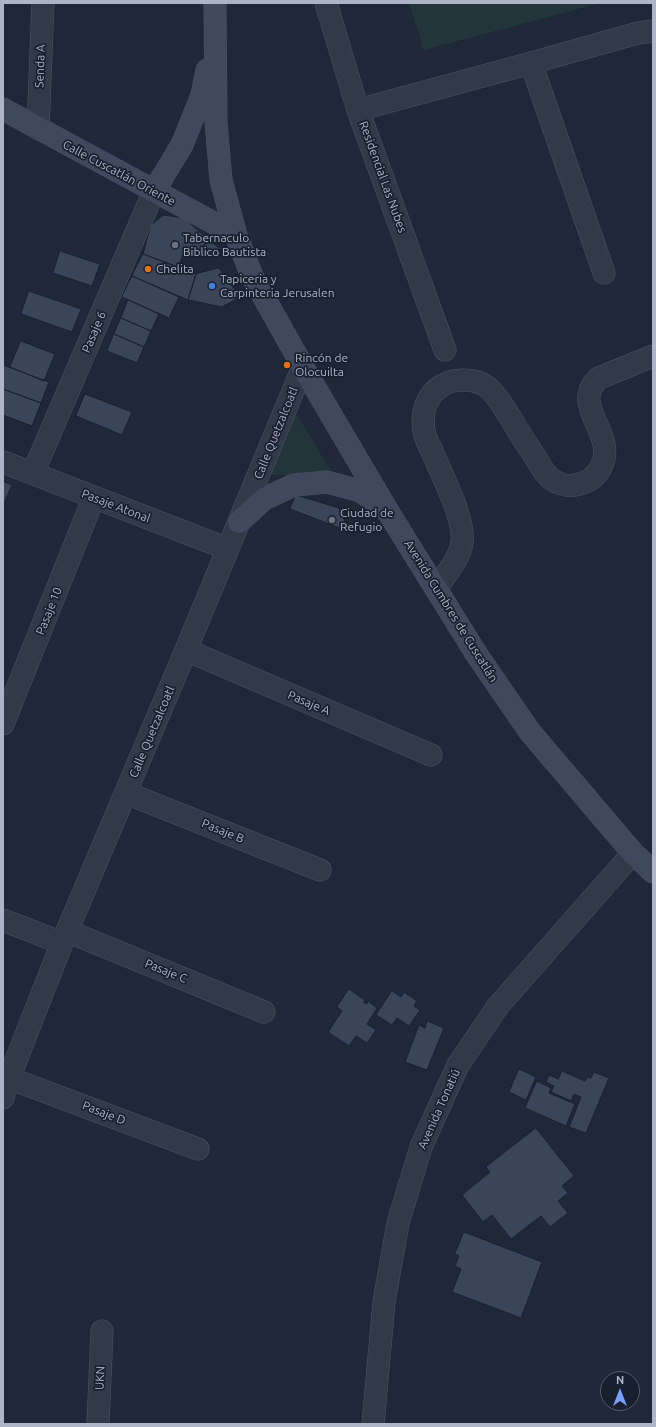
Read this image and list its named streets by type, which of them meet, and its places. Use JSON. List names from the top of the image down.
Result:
{
  "streets": {
    "main road": ["Calle Cuscatlán Oriente", "Avenida Cumbres de Cuscatlán"],
    "street": [
      "Senda A",
      "Residencial Las Nubes",
      "Pasaje 6",
      "Calle Quetzalcoatl",
      "Pasaje Atonal",
      "Pasaje 10",
      "Pasaje A",
      "Pasaje B",
      "Pasaje C",
      "Avenida Tonatiú",
      "Pasaje D",
      "UKN"
    ]
  },
  "crossings": [
    ["Senda A", "Calle Cuscatlán Oriente"],
    ["Calle Cuscatlán Oriente", "Pasaje 6"],
    ["Calle Cuscatlán Oriente", "Avenida Cumbres de Cuscatlán"],
    ["Pasaje 6", "Pasaje Atonal"],
    ["Calle Quetzalcoatl", "Pasaje Atonal"],
    ["Calle Quetzalcoatl", "Avenida Cumbres de Cuscatlán"],
    ["Calle Quetzalcoatl", "Pasaje A"],
    ["Calle Quetzalcoatl", "Pasaje B"],
    ["Calle Quetzalcoatl", "Pasaje C"],
    ["Calle Quetzalcoatl", "Pasaje D"],
    ["Pasaje Atonal", "Pasaje 10"],
    ["Avenida Cumbres de Cuscatlán", "Avenida Tonatiú"]
  ],
  "places": [
    "Tabernaculo Biblico Bautista",
    "Chelita",
    "Tapiceria y Carpinteria Jerusalen",
    "Rincón de Olocuilta",
    "Ciudad de Refugio"
  ],
  "north": "top"
}
